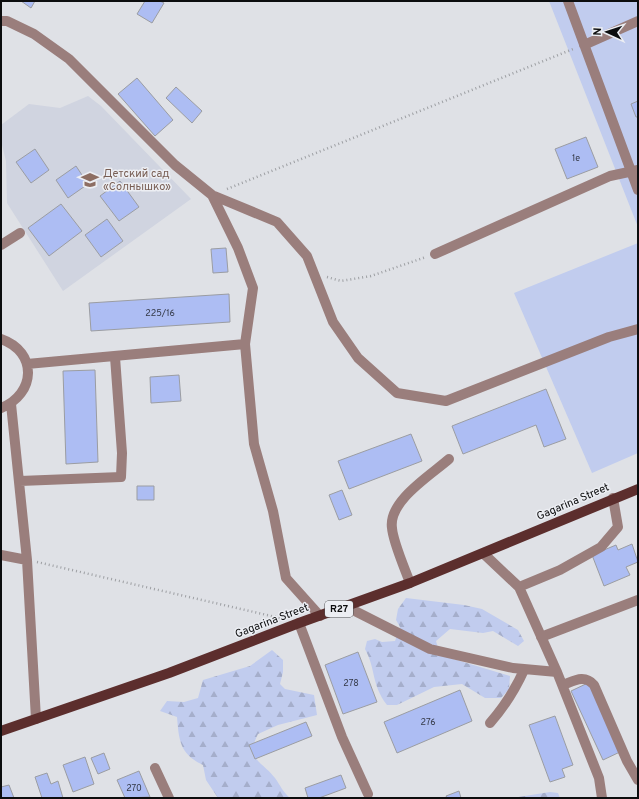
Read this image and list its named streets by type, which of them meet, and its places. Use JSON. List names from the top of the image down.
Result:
{
  "streets": {
    "main road": ["Gagarina Street", "R27"]
  },
  "places": {
    "school or university": ["Детский сад «Солнышко»"]
  },
  "house_numbers": [
    "1е",
    "225/16",
    "278",
    "276",
    "270"
  ],
  "north": "left"
}
